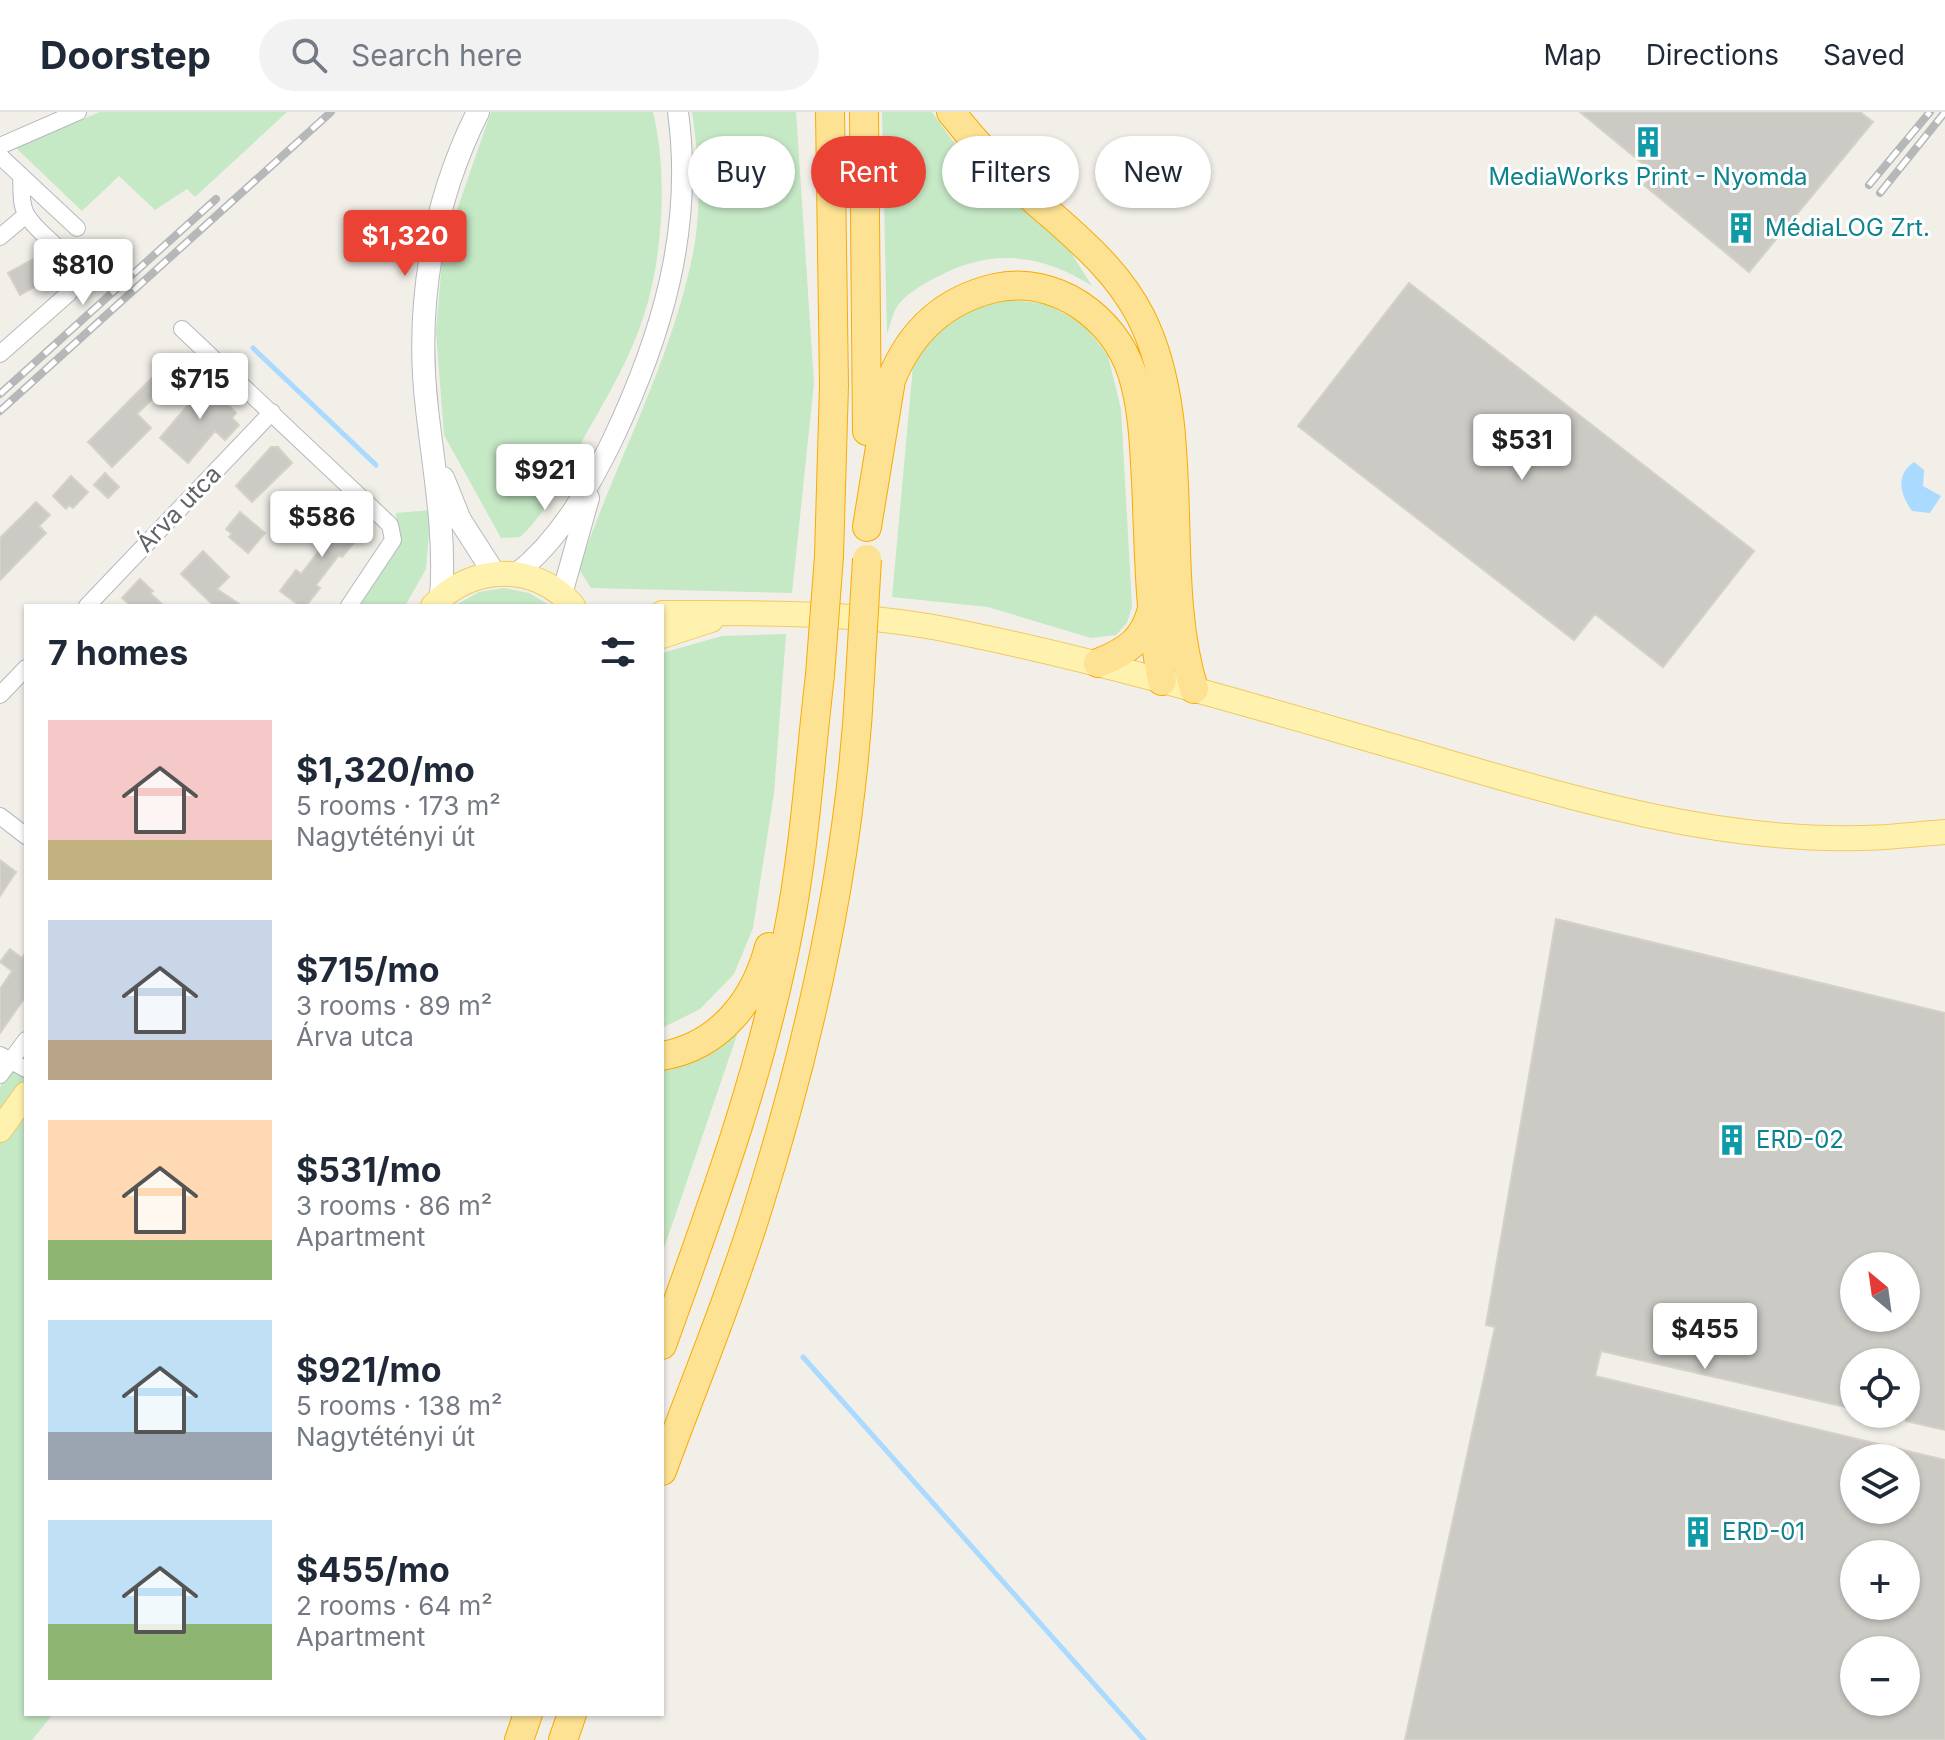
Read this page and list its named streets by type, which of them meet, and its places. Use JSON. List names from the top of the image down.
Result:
{
  "streets": {
    "street": ["Árva utca"]
  },
  "places": {
    "building": [
      "MediaWorks Print - Nyomda",
      "MédiaLOG Zrt.",
      "ERD-02",
      "ERD-01"
    ]
  },
  "north": "top left",
  "page": {
    "header": "Doorstep",
    "search": "Search here",
    "nav": ["Map", "Directions", "Saved"],
    "chip": [
      "Buy",
      "Rent",
      "Filters",
      "New"
    ],
    "price": [
      "$1,320",
      "$810",
      "$715",
      "$531",
      "$921",
      "$586",
      "$455"
    ],
    "heading": "7 homes",
    "list": [
      {
        "name": "$1,320/mo",
        "note": "5 rooms · 173 m² · Nagytétényi út"
      },
      {
        "name": "$715/mo",
        "note": "3 rooms · 89 m² · Árva utca"
      },
      {
        "name": "$531/mo",
        "note": "3 rooms · 86 m² · Apartment"
      },
      {
        "name": "$921/mo",
        "note": "5 rooms · 138 m² · Nagytétényi út"
      },
      {
        "name": "$455/mo",
        "note": "2 rooms · 64 m² · Apartment"
      }
    ],
    "map_buttons": ["+", "−"]
  }
}
